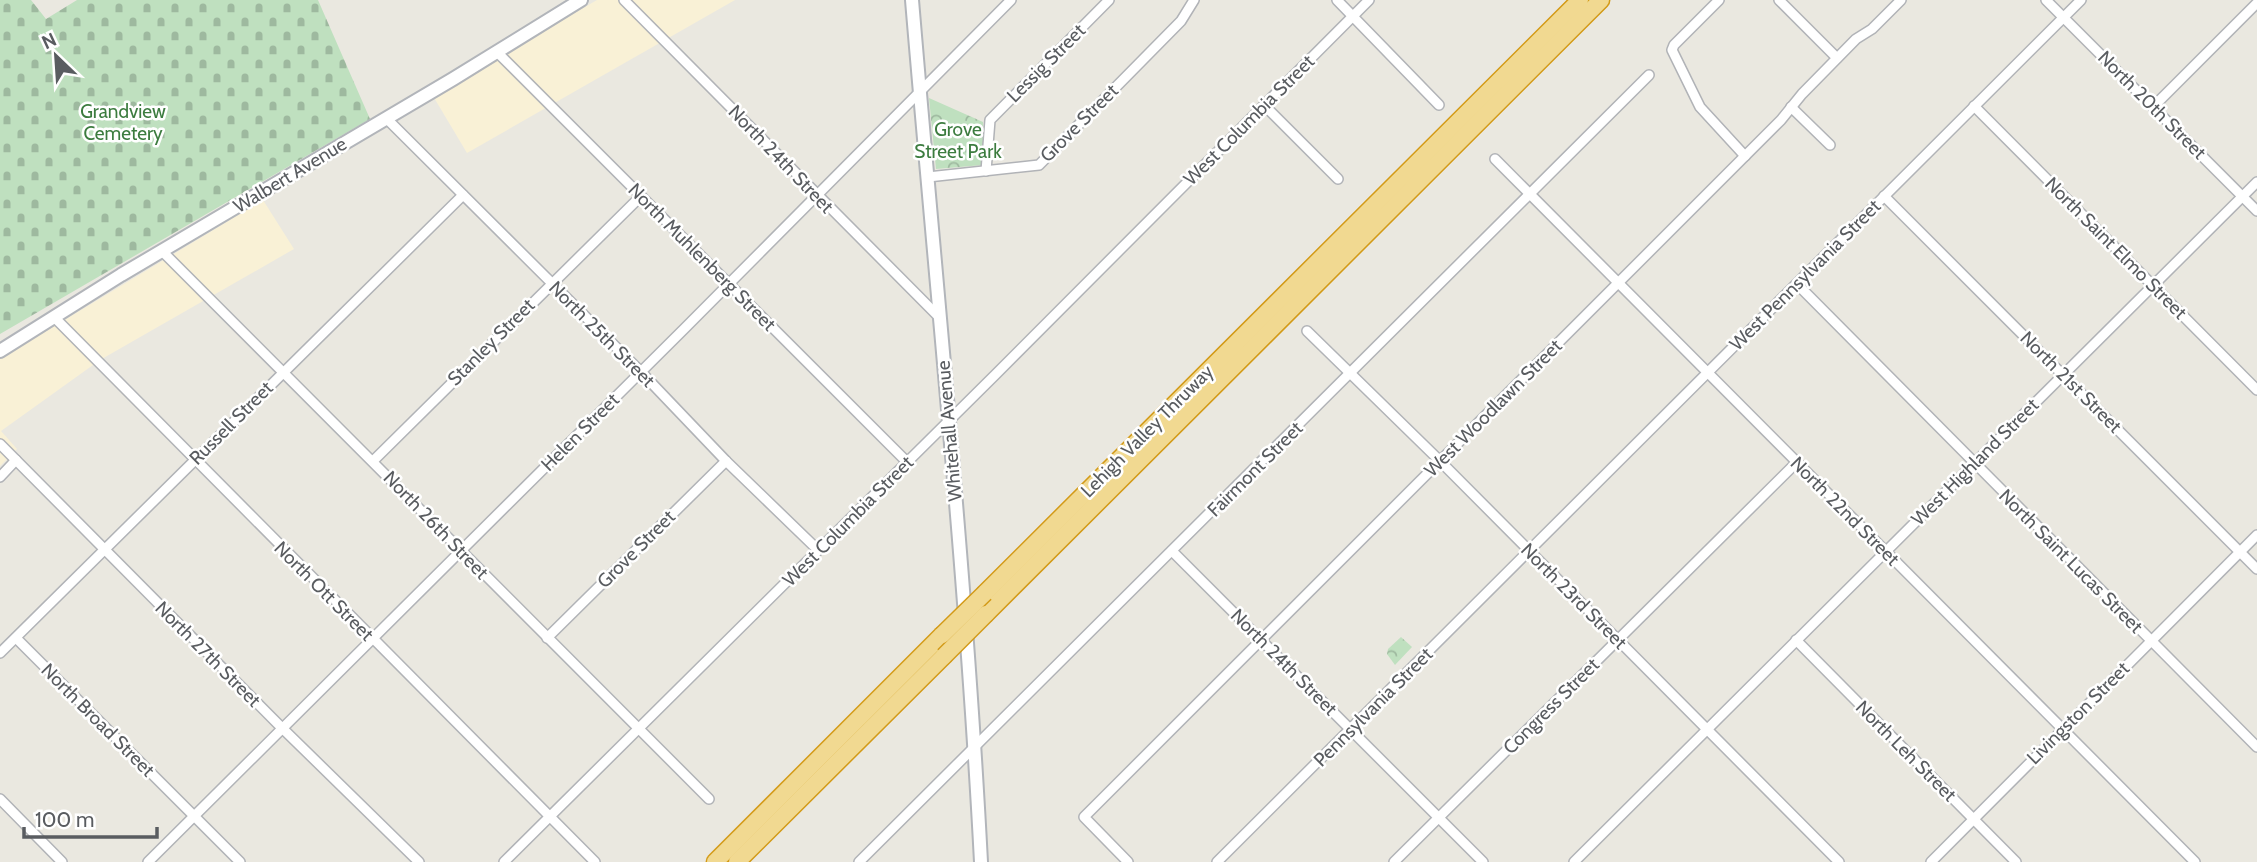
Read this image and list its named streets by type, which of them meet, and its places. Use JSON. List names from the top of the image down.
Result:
{
  "streets": {
    "highway": ["Lehigh Valley Thruway"],
    "street": [
      "Lessig Street",
      "North 20th Street",
      "West Columbia Street",
      "Grove Street",
      "North 24th Street",
      "Walbert Avenue",
      "North Saint Elmo Street",
      "North Muhlenberg Street",
      "West Pennsylvania Street",
      "North 25th Street",
      "Stanley Street",
      "North 21st Street",
      "West Woodlawn Street",
      "Russell Street",
      "Whitehall Avenue",
      "Helen Street",
      "West Highland Street",
      "Fairmont Street",
      "North 22nd Street",
      "North 26th Street",
      "North Saint Lucas Street",
      "North Ott Street",
      "North 23rd Street",
      "North 27th Street",
      "Congress Street",
      "Pennsylvania Street",
      "Livingston Street",
      "North Broad Street",
      "North Leh Street"
    ]
  },
  "crossings": [
    ["Lessig Street", "Grove Street"],
    ["North 20th Street", "West Pennsylvania Street"],
    ["North 20th Street", "West Highland Street"],
    ["West Columbia Street", "North Muhlenberg Street"],
    ["West Columbia Street", "North 25th Street"],
    ["West Columbia Street", "Whitehall Avenue"],
    ["West Columbia Street", "North 26th Street"],
    ["West Columbia Street", "North Ott Street"],
    ["Grove Street", "North 25th Street"],
    ["Grove Street", "Whitehall Avenue"],
    ["Grove Street", "North 26th Street"],
    ["North 24th Street", "West Woodlawn Street"],
    ["North 24th Street", "Whitehall Avenue"],
    ["North 24th Street", "Helen Street"],
    ["North 24th Street", "Fairmont Street"],
    ["North 24th Street", "Congress Street"],
    ["North 24th Street", "Pennsylvania Street"],
    ["Walbert Avenue", "North Muhlenberg Street"],
    ["Walbert Avenue", "North 25th Street"],
    ["Walbert Avenue", "North 26th Street"],
    ["Walbert Avenue", "North Ott Street"],
    ["North Saint Elmo Street", "West Pennsylvania Street"],
    ["North Saint Elmo Street", "West Highland Street"],
    ["North Muhlenberg Street", "Stanley Street"],
    ["North Muhlenberg Street", "Helen Street"],
    ["West Pennsylvania Street", "North 21st Street"],
    ["West Pennsylvania Street", "North 22nd Street"],
    ["West Pennsylvania Street", "North Saint Lucas Street"],
    ["West Pennsylvania Street", "North 23rd Street"],
    ["West Pennsylvania Street", "Pennsylvania Street"],
    ["North 25th Street", "Stanley Street"],
    ["North 25th Street", "Russell Street"],
    ["North 25th Street", "Helen Street"],
    ["Stanley Street", "North 26th Street"],
    ["North 21st Street", "West Highland Street"],
    ["North 21st Street", "Livingston Street"],
    ["West Woodlawn Street", "North 22nd Street"],
    ["West Woodlawn Street", "North 23rd Street"],
    ["Russell Street", "North 26th Street"],
    ["Russell Street", "North Ott Street"],
    ["Russell Street", "North 27th Street"],
    ["Russell Street", "North Broad Street"],
    ["Whitehall Avenue", "Helen Street"],
    ["Whitehall Avenue", "Fairmont Street"],
    ["Helen Street", "North 26th Street"],
    ["Helen Street", "North Ott Street"],
    ["Helen Street", "North 27th Street"],
    ["Helen Street", "North Broad Street"],
    ["West Highland Street", "North 22nd Street"],
    ["West Highland Street", "North Saint Lucas Street"],
    ["West Highland Street", "North 23rd Street"],
    ["West Highland Street", "North Leh Street"],
    ["Fairmont Street", "North 22nd Street"],
    ["Fairmont Street", "North 23rd Street"],
    ["North 22nd Street", "Congress Street"],
    ["North 22nd Street", "Livingston Street"],
    ["North Saint Lucas Street", "Livingston Street"],
    ["North 23rd Street", "Congress Street"],
    ["North 23rd Street", "Pennsylvania Street"],
    ["Livingston Street", "North Leh Street"]
  ],
  "parks": ["Grandview Cemetery", "Grove Street Park"],
  "scale_bar": "100 m",
  "north": "top left"
}
